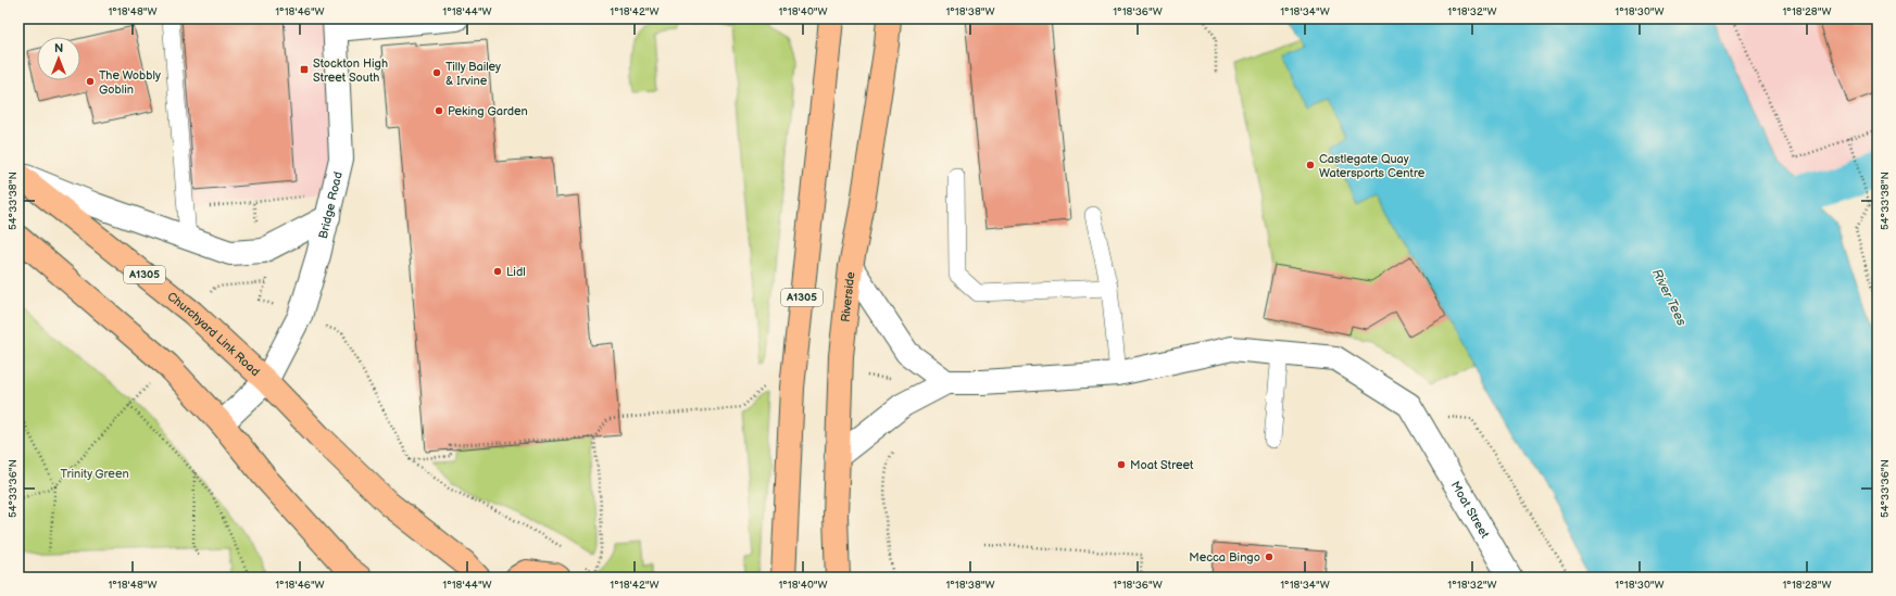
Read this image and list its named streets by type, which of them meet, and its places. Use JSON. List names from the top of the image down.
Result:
{
  "streets": {
    "main road": ["A1305", "Riverside", "Churchyard Link Road"],
    "street": ["Bridge Road", "Moat Street"]
  },
  "crossings": [
    ["Bridge Road", "A1305"],
    ["Bridge Road", "Churchyard Link Road"],
    ["A1305", "Churchyard Link Road"],
    ["Riverside", "Moat Street"]
  ],
  "water": ["River Tees"],
  "parks": ["Trinity Green"],
  "places": {
    "transit": ["Stockton High Street South"],
    "other": [
      "Tilly Bailey & Irvine",
      "The Wobbly Goblin",
      "Peking Garden",
      "Castlegate Quay Watersports Centre",
      "Lidl",
      "Moat Street",
      "Mecca Bingo"
    ]
  },
  "north": "top",
  "coordinates": [
    "1°18'48\"W",
    "1°18'46\"W",
    "1°18'44\"W",
    "1°18'42\"W",
    "1°18'40\"W",
    "1°18'38\"W",
    "1°18'36\"W",
    "1°18'34\"W",
    "1°18'32\"W",
    "1°18'30\"W",
    "1°18'28\"W",
    "54°33'38\"N",
    "54°33'36\"N"
  ]
}
